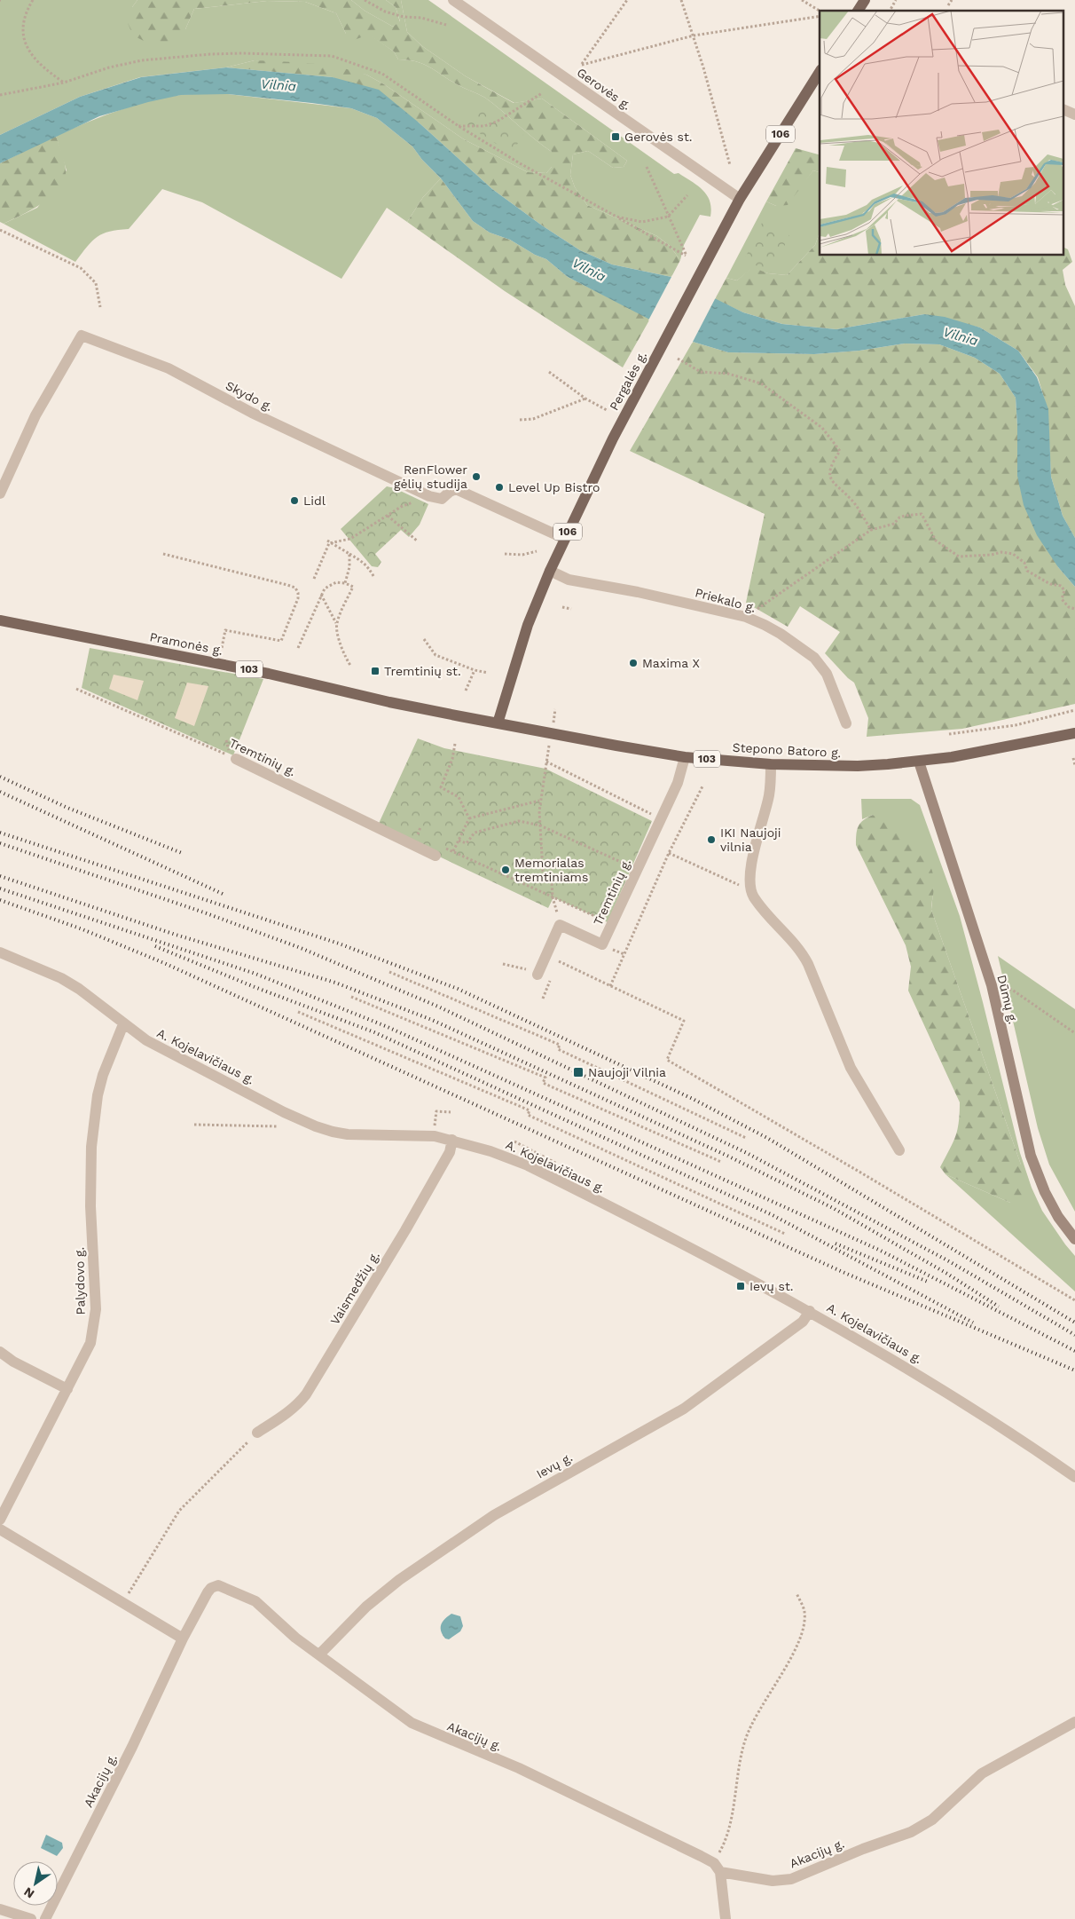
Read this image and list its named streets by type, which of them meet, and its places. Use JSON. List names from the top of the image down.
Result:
{
  "streets": {
    "main road": [
      "106",
      "Pergalės g.",
      "Pramonės g.",
      "103",
      "Stepono Batoro g.",
      "Dūmų g."
    ],
    "street": [
      "Gerovės g.",
      "Skydo g.",
      "Priekalo g.",
      "Tremtinių g.",
      "A. Kojelavičiaus g.",
      "Palydovo g.",
      "Vaismedžių g.",
      "Ievų g.",
      "Akacijų g."
    ]
  },
  "crossings": [
    ["Gerovės g.", "Pergalės g."],
    ["Pergalės g.", "Priekalo g."],
    ["Pergalės g.", "Pramonės g."],
    ["Pergalės g.", "Stepono Batoro g."],
    ["Pramonės g.", "Stepono Batoro g."],
    ["Stepono Batoro g.", "Tremtinių g."],
    ["Stepono Batoro g.", "Dūmų g."],
    ["A. Kojelavičiaus g.", "Palydovo g."],
    ["A. Kojelavičiaus g.", "Vaismedžių g."],
    ["A. Kojelavičiaus g.", "Ievų g."],
    ["Ievų g.", "Akacijų g."]
  ],
  "water": ["Vilnia"],
  "places": {
    "transit": [
      "Gerovės st.",
      "Tremtinių st.",
      "Naujoji Vilnia",
      "Ievų st."
    ],
    "other": [
      "RenFlower gėlių studija",
      "Level Up Bistro",
      "Lidl",
      "Maxima X",
      "IKI Naujoji vilnia",
      "Memorialas tremtiniams"
    ]
  },
  "north": "bottom left"
}
